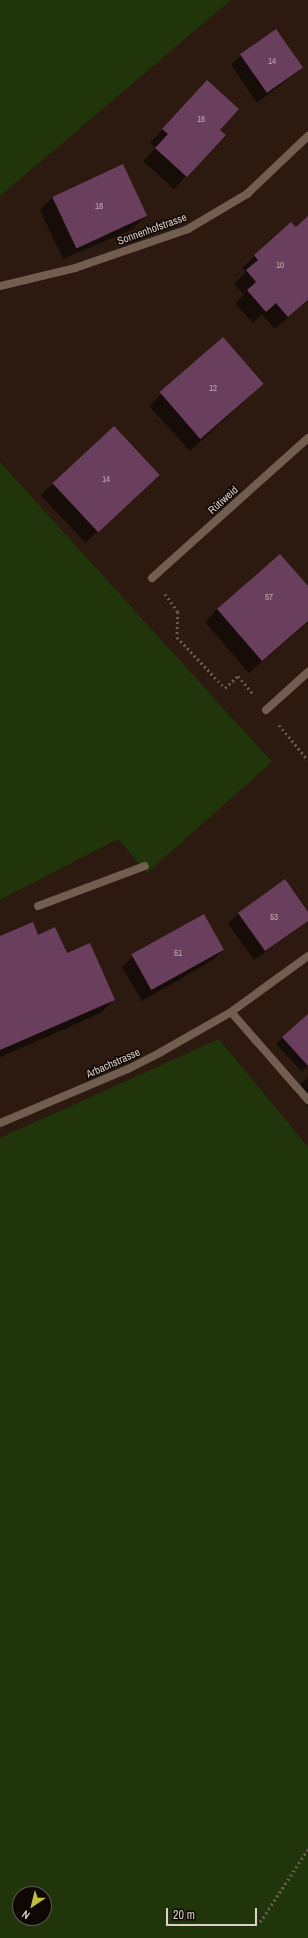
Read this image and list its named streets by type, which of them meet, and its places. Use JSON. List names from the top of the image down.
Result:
{
  "streets": {
    "street": ["Sonnenhofstrasse", "Rütiweid", "Arbachstrasse"]
  },
  "house_numbers": [
    "14",
    "16",
    "18",
    "10",
    "12",
    "14",
    "57",
    "53",
    "51"
  ],
  "scale_bar": "20 m",
  "north": "bottom left"
}
